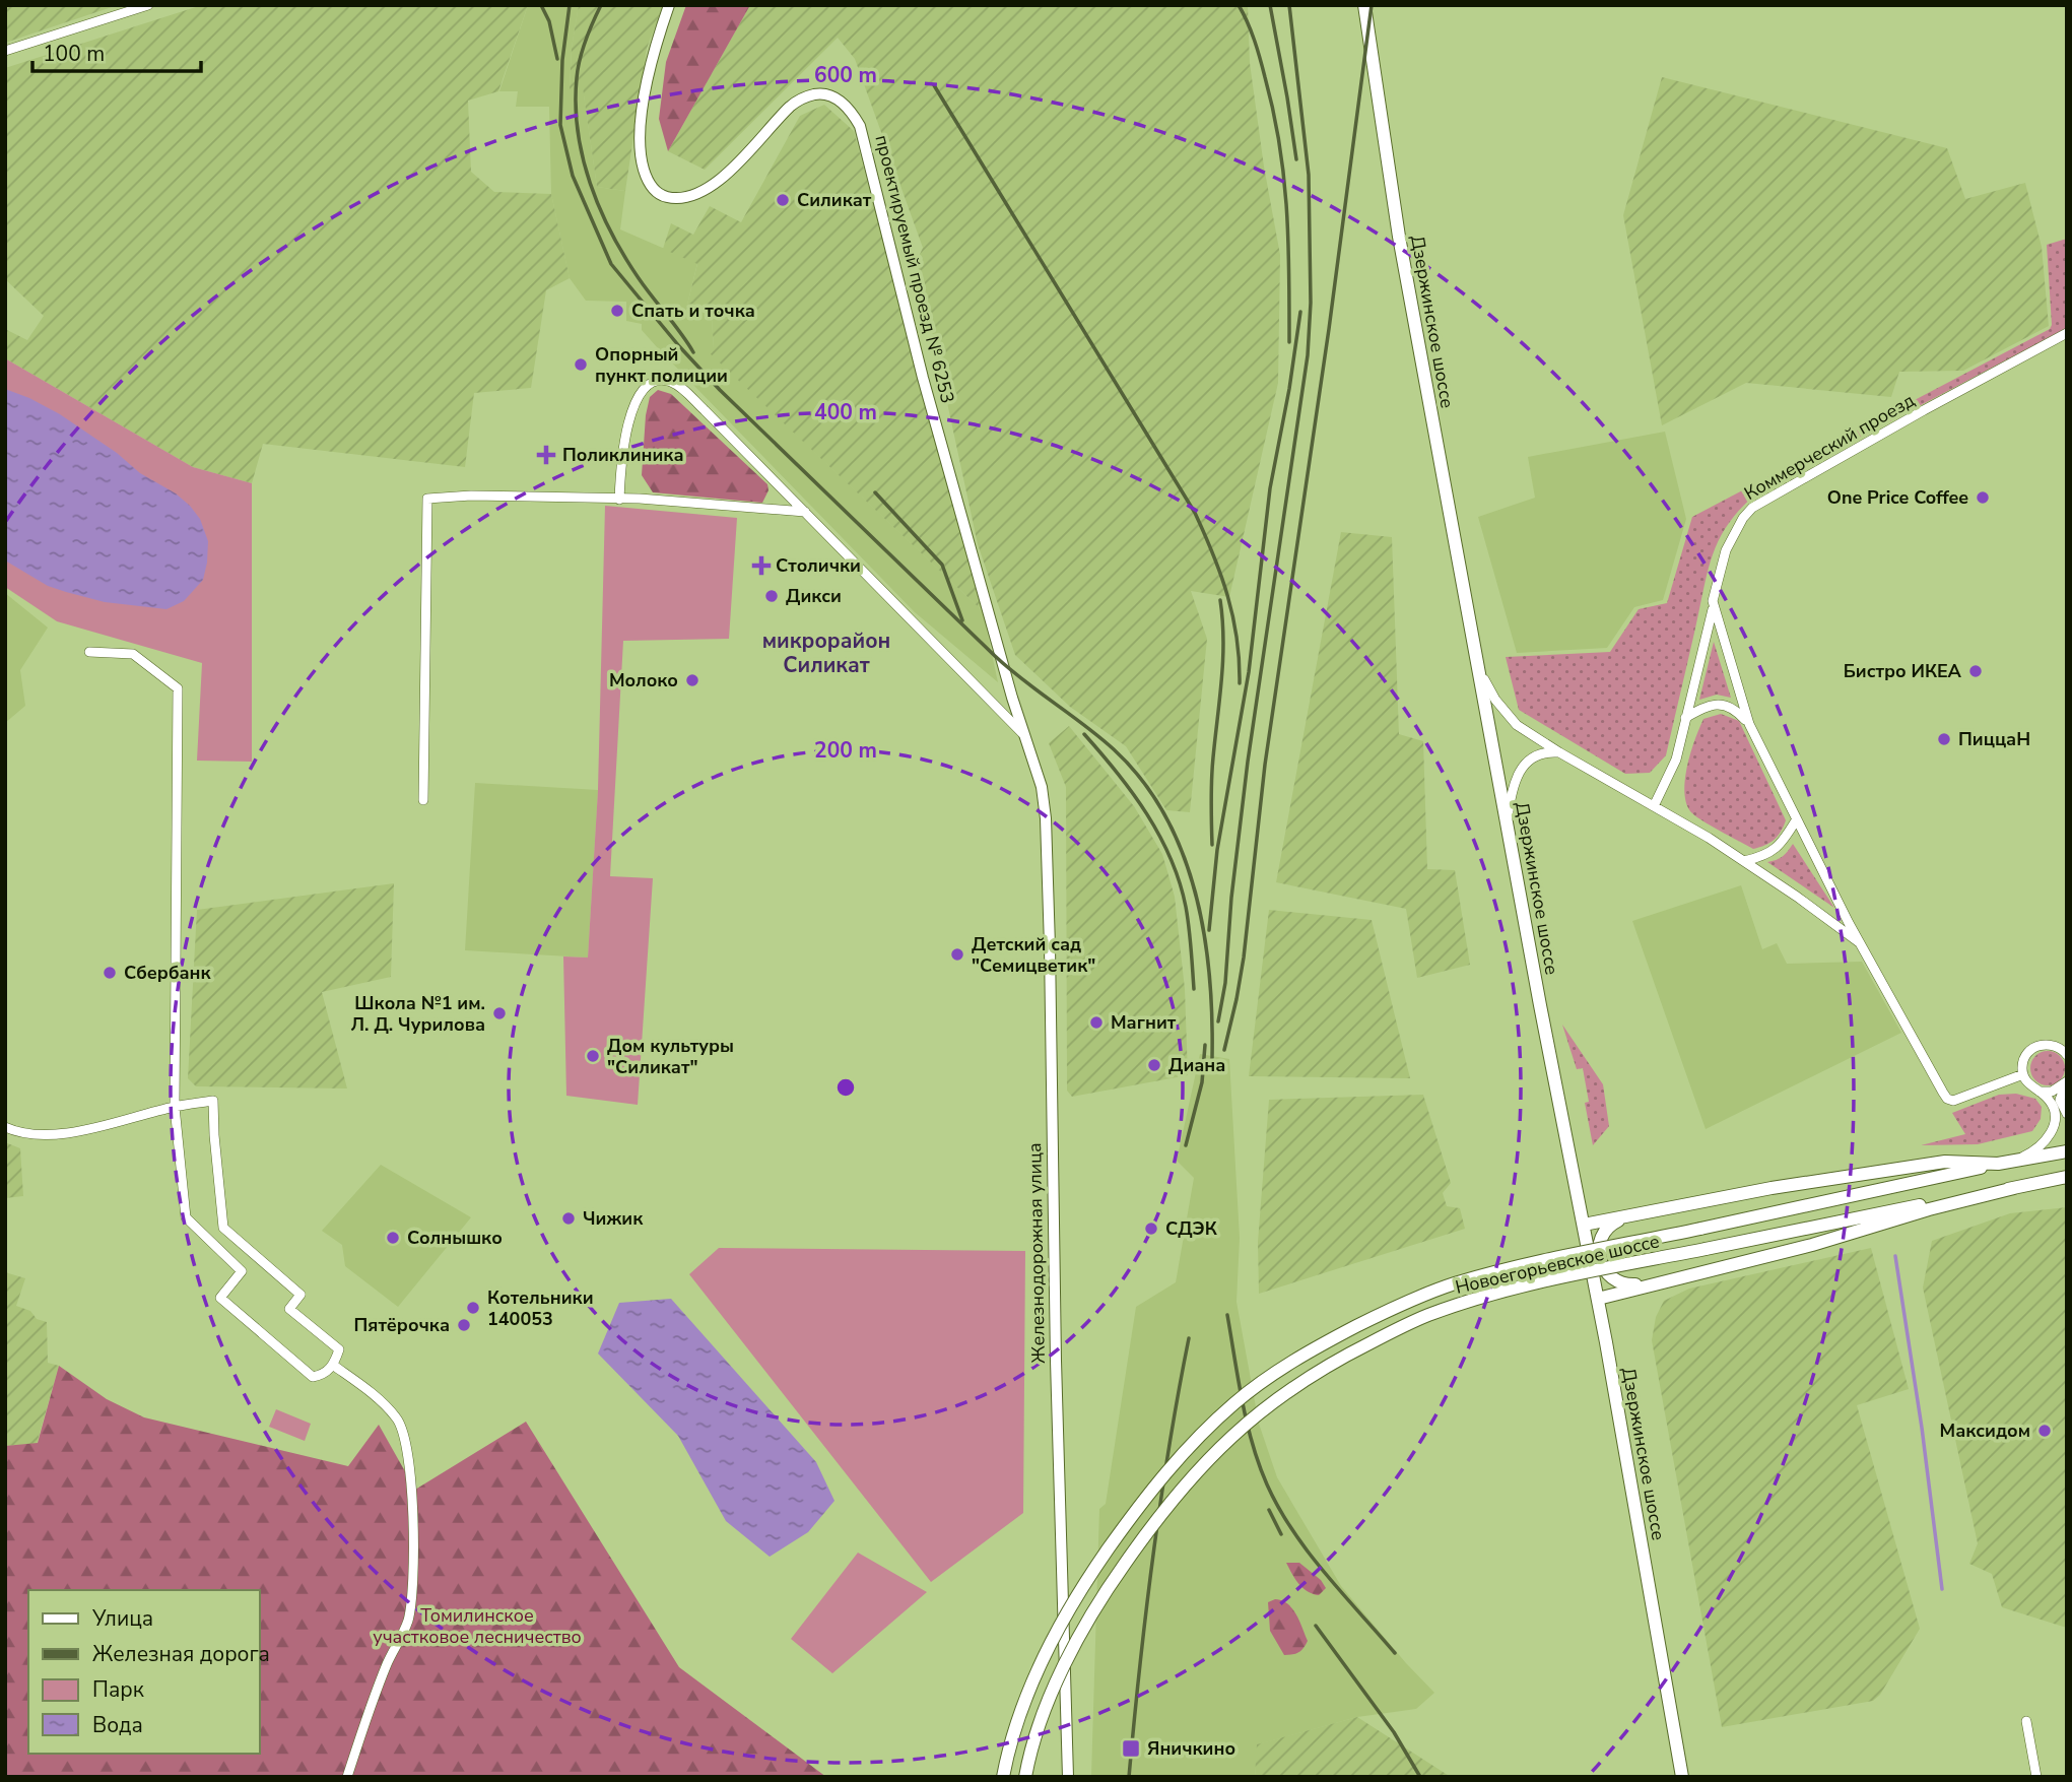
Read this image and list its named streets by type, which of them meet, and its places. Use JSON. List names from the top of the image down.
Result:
{
  "streets": {
    "main road": ["Дзержинское шоссе", "Новоегорьевское шоссе"],
    "street": ["проектируемый проезд № 6253", "Коммерческий проезд", "Железнодорожная улица"]
  },
  "crossings": [
    ["проектируемый проезд № 6253", "Железнодорожная улица"]
  ],
  "districts": ["микрорайон Силикат"],
  "parks": ["Томилинское участковое лесничество"],
  "places": {
    "other": [
      "Силикат",
      "Спать и точка",
      "Опорный пункт полиции",
      "One Price Coffee",
      "Дикси",
      "Бистро ИКЕА",
      "Молоко",
      "ПиццаН",
      "Детский сад \"Семицветик\"",
      "Сбербанк",
      "Школа №1 им. Л. Д. Чурилова",
      "Магнит",
      "Дом культуры \"Силикат\"",
      "Диана",
      "Чижик",
      "СДЭК",
      "Солнышко",
      "Котельники 140053",
      "Пятёрочка",
      "Максидом"
    ],
    "health": ["Поликлиника", "Столички"],
    "transit": ["Яничкино"]
  },
  "legend": [
    "Улица",
    "Железная дорога",
    "Парк",
    "Вода"
  ],
  "scale_bar": "100 m",
  "rings": ["600 m", "400 m", "200 m"]
}
